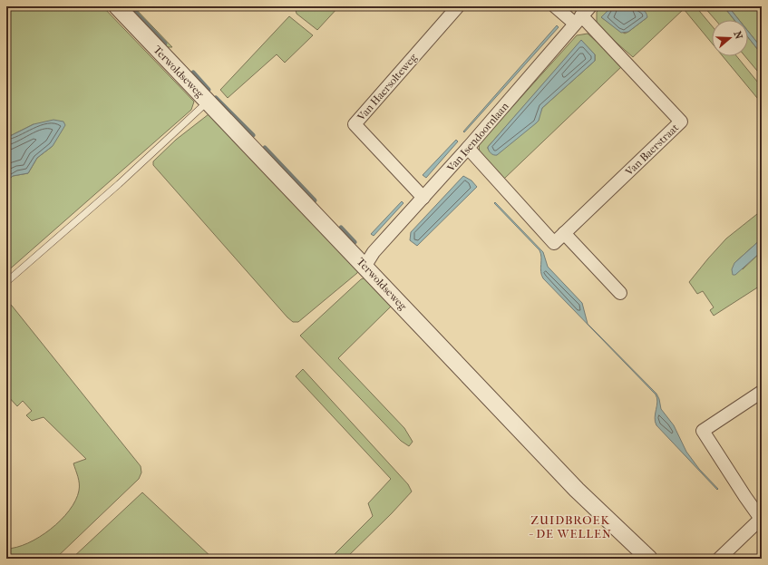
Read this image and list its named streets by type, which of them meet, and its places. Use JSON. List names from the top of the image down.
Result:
{
  "streets": {
    "street": [
      "Terwoldseweg",
      "Van Haersolteweg",
      "Van Isendoornlaan",
      "Van Baerstraat"
    ]
  },
  "crossings": [
    ["Terwoldseweg", "Van Isendoornlaan"],
    ["Van Haersolteweg", "Van Isendoornlaan"],
    ["Van Isendoornlaan", "Van Baerstraat"]
  ],
  "districts": ["ZUIDBROEK - DE WELLEN"],
  "north": "right"
}
